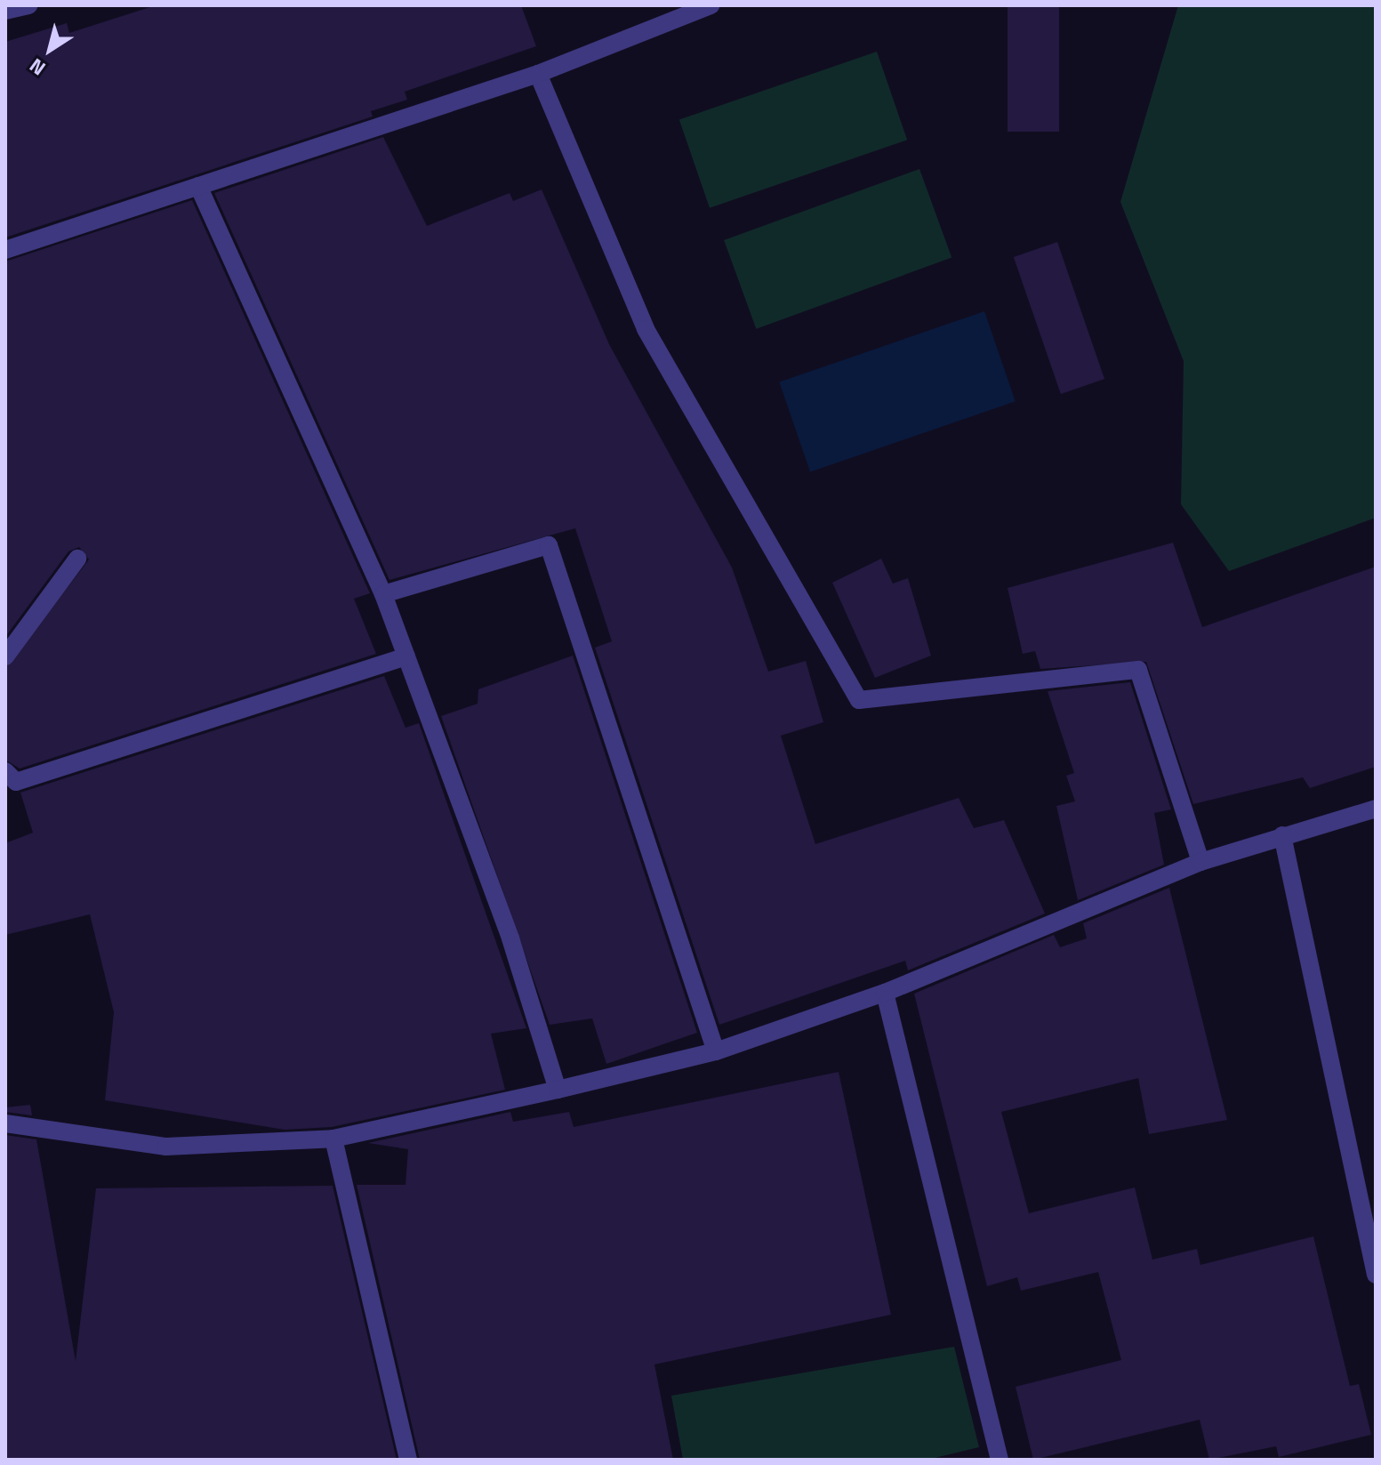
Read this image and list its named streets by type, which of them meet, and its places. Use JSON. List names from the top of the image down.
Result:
{
  "north": "bottom left"
}
